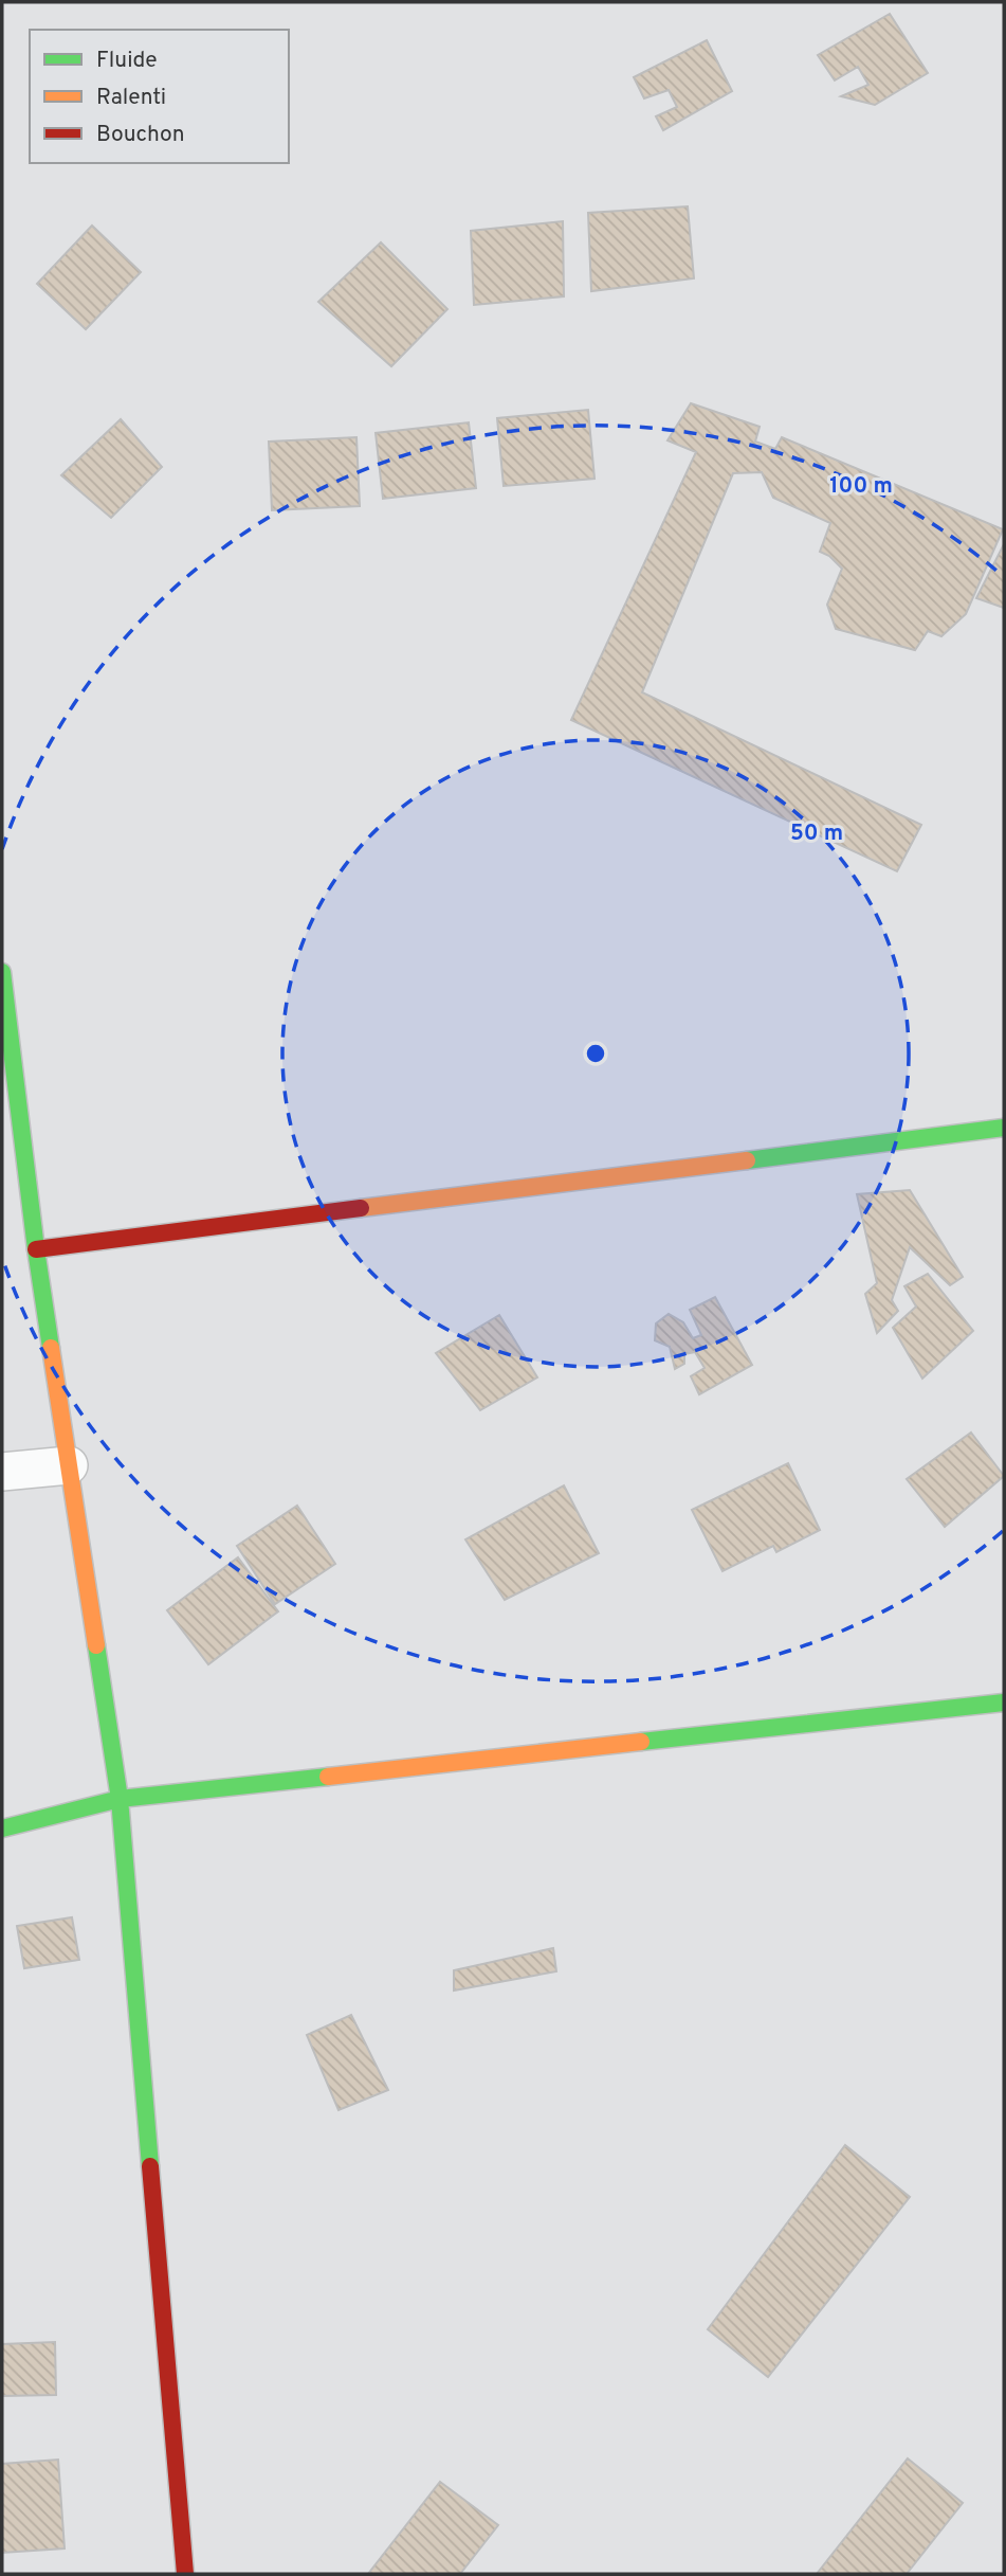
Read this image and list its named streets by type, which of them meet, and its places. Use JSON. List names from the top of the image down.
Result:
{
  "legend": ["Fluide", "Ralenti", "Bouchon"],
  "rings": ["100 m", "50 m"]
}
